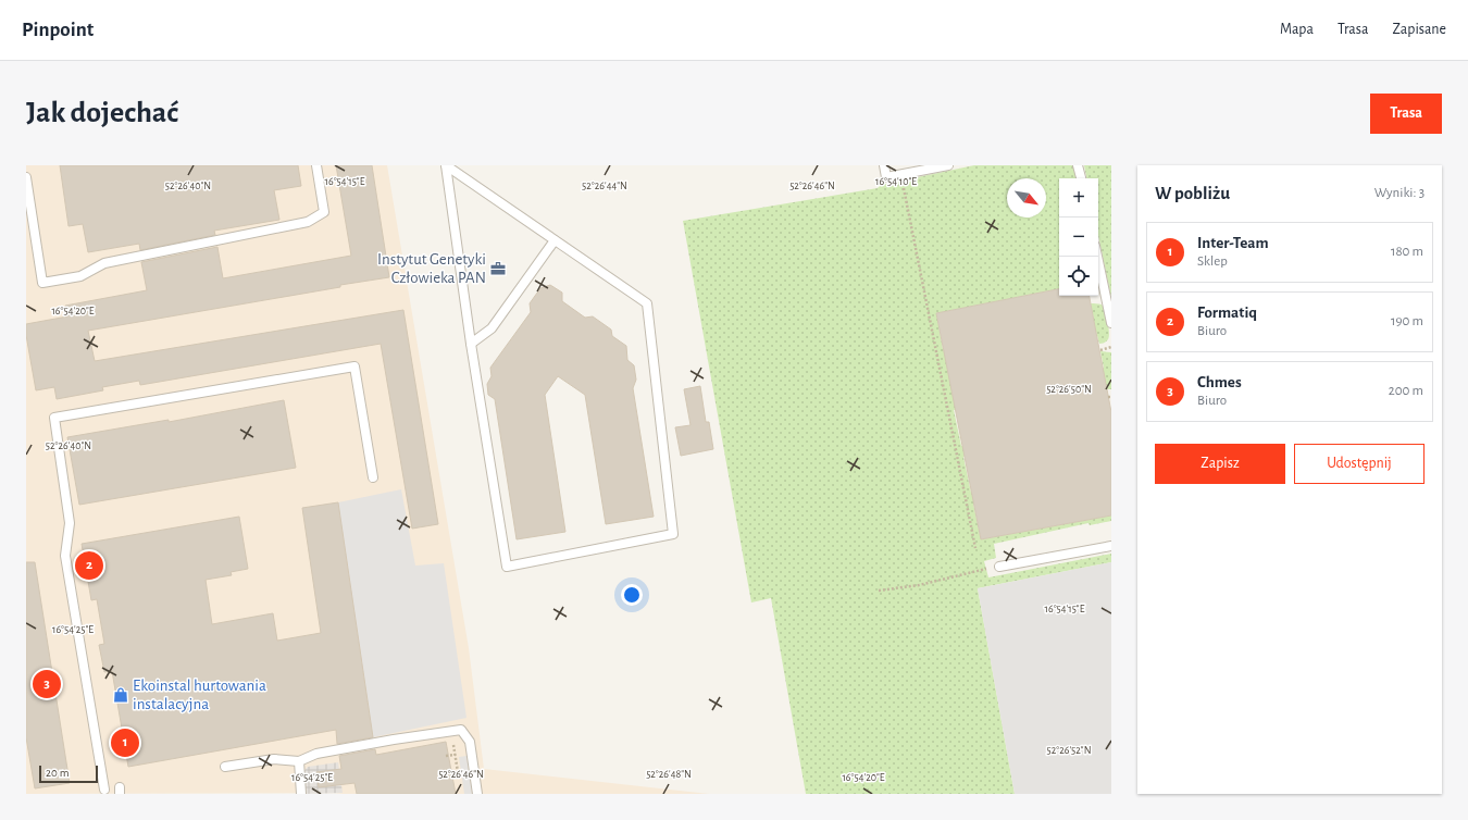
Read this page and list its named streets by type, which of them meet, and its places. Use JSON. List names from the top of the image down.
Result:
{
  "places": {
    "office": ["Instytut Genetyki Człowieka PAN"],
    "shop": ["Ekoinstal hurtowania instalacyjna"]
  },
  "scale_bar": "20 m",
  "north": "bottom right",
  "page": {
    "header": "Pinpoint",
    "nav": ["Mapa", "Trasa", "Zapisane"],
    "buttons": [
      "Trasa",
      ["Zapisz", "Udostępnij"]
    ],
    "title": "Jak dojechać",
    "heading": ["W pobliżu", "Wyniki: 3"],
    "map_buttons": ["+", "−"],
    "list": [
      {
        "mark": "1",
        "name": "Inter-Team",
        "note": "Sklep",
        "value": "180 m"
      },
      {
        "mark": "2",
        "name": "Formatiq",
        "note": "Biuro",
        "value": "190 m"
      },
      {
        "mark": "3",
        "name": "Chmes",
        "note": "Biuro",
        "value": "200 m"
      }
    ],
    "pins": ["2", "3", "1"],
    "scale": "20 m"
  },
  "coordinates": [
    "16°54'15\"E",
    "16°54'10\"E",
    "52°26'40\"N",
    "52°26'44\"N",
    "52°26'46\"N",
    "16°54'20\"E",
    "52°26'50\"N",
    "16°54'25\"E",
    "52°26'52\"N",
    "52°26'48\"N"
  ]
}
